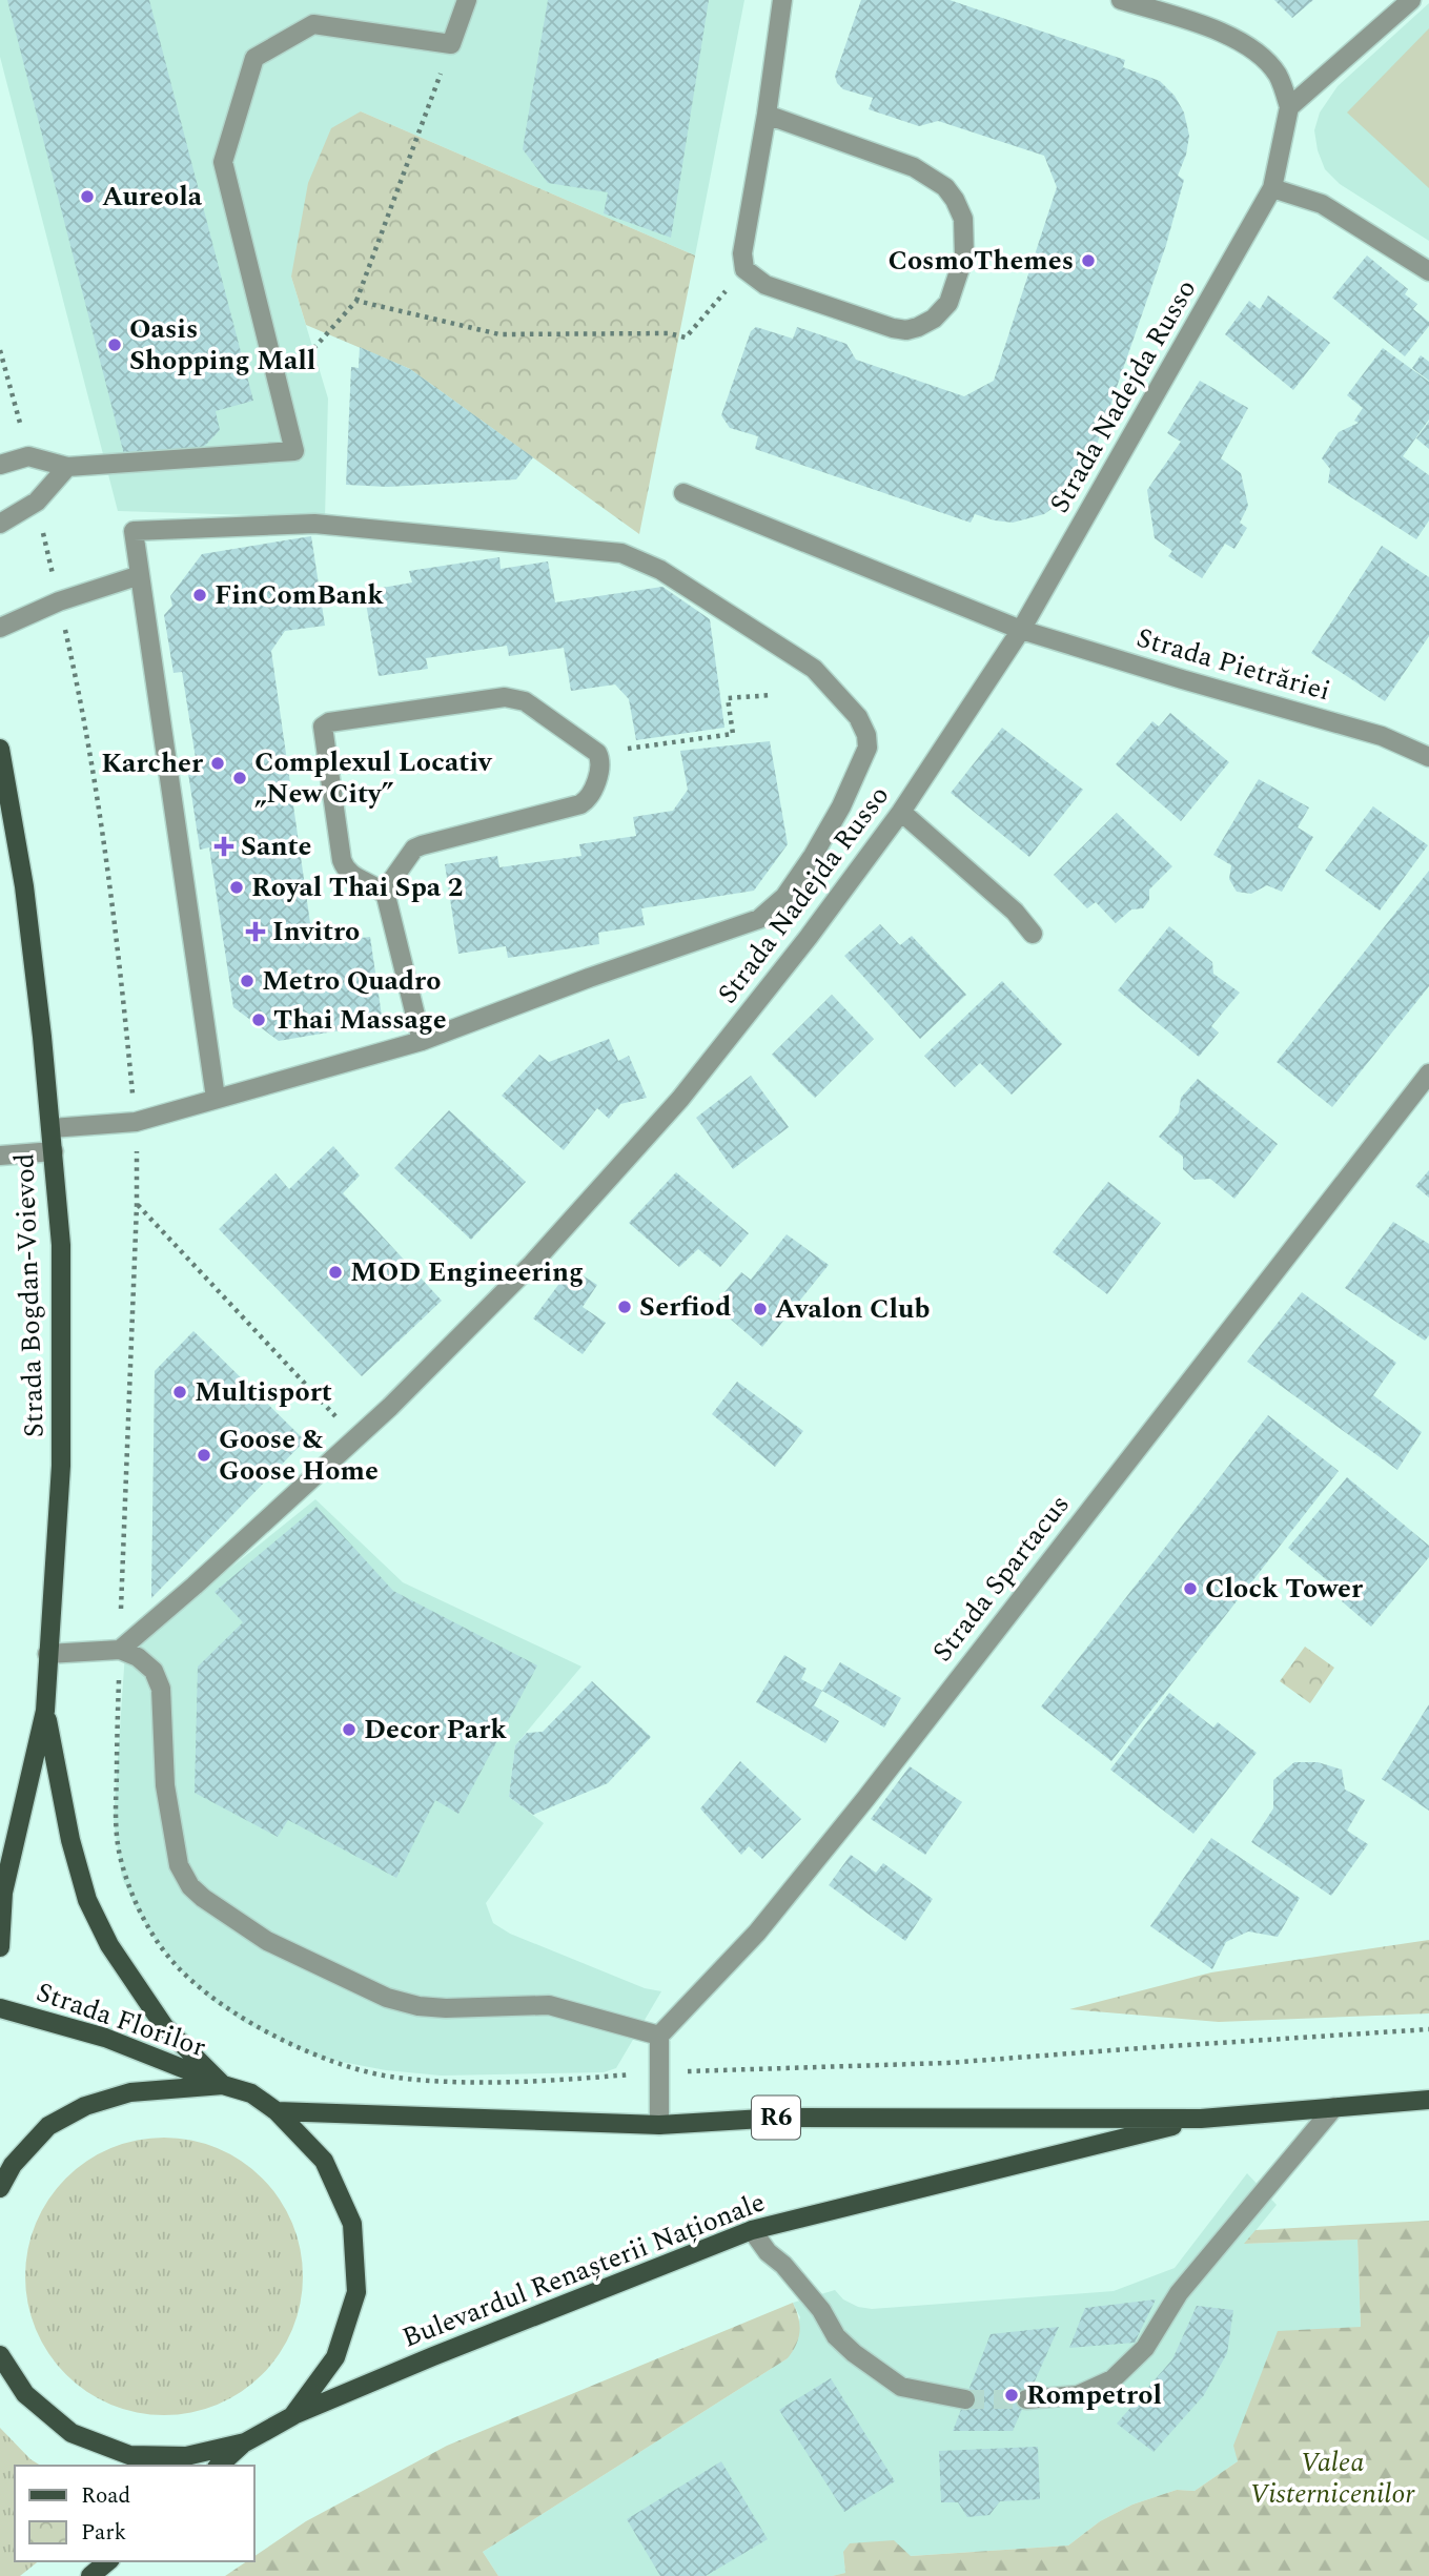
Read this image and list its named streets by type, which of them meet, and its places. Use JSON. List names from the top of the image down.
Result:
{
  "streets": {
    "main road": [
      "Strada Bogdan-Voievod",
      "Strada Florilor",
      "R6",
      "Bulevardul Renașterii Naționale"
    ],
    "street": ["Strada Nadejda Russo", "Strada Pietrăriei", "Strada Spartacus"]
  },
  "crossings": [
    ["Strada Nadejda Russo", "Strada Pietrăriei"],
    ["Strada Bogdan-Voievod", "Strada Florilor"],
    ["Strada Florilor", "Bulevardul Renașterii Naționale"]
  ],
  "parks": ["Valea Visternicenilor"],
  "places": {
    "other": [
      "Aureola",
      "CosmoThemes",
      "Oasis Shopping Mall",
      "FinComBank",
      "Karcher",
      "Complexul Locativ „New City”",
      "Royal Thai Spa 2",
      "Metro Quadro",
      "Thai Massage",
      "MOD Engineering",
      "Serfiod",
      "Avalon Club",
      "Multisport",
      "Goose & Goose Home",
      "Clock Tower",
      "Decor Park",
      "Rompetrol"
    ],
    "health": ["Sante", "Invitro"]
  },
  "legend": ["Road", "Park"]
}
